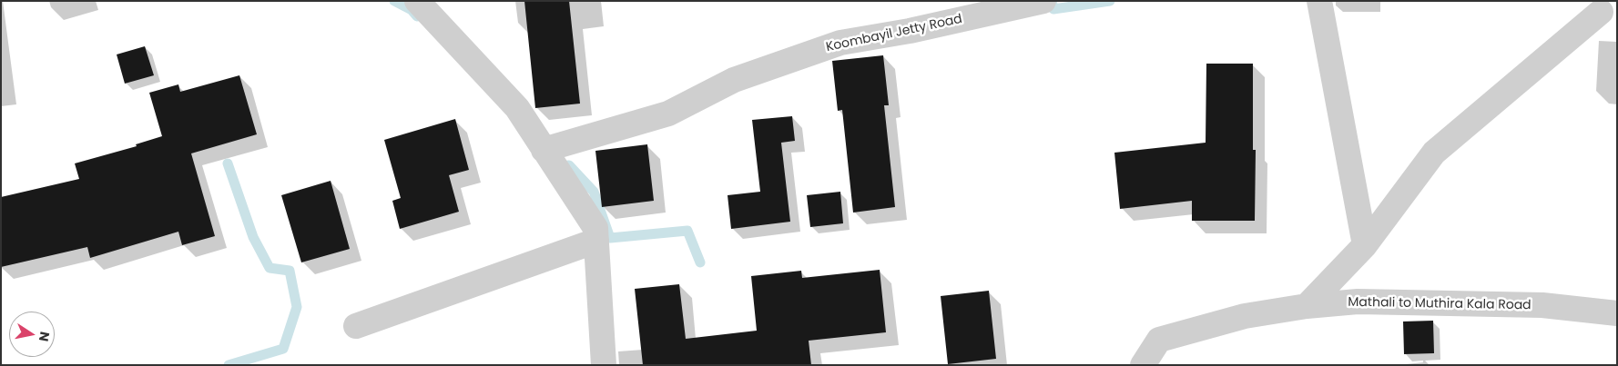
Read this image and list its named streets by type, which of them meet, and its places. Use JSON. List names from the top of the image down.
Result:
{
  "streets": {
    "street": ["Koombayil Jetty Road", "Mathali to Muthira Kala Road"]
  },
  "north": "right"
}
